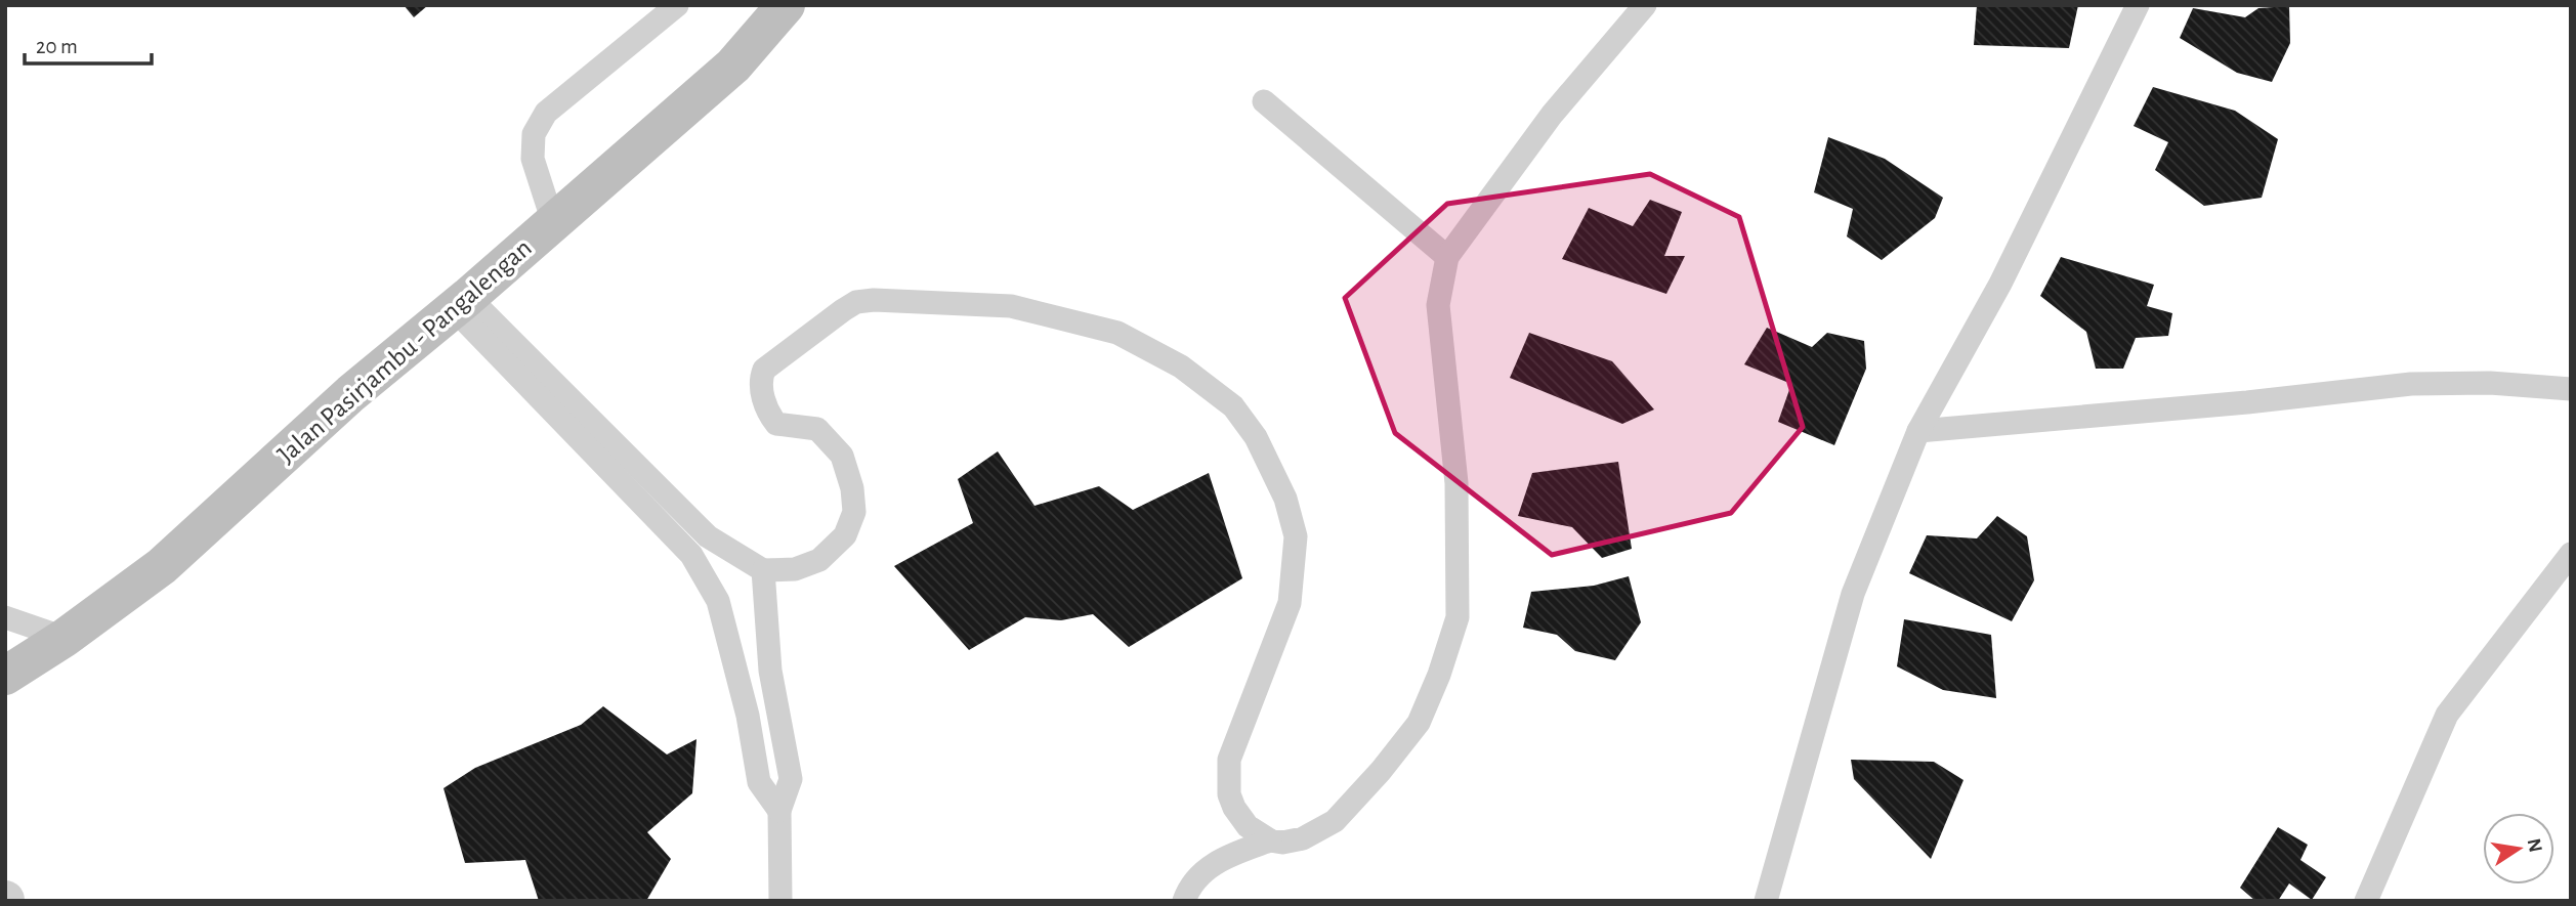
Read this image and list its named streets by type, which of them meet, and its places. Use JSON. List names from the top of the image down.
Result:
{
  "streets": {
    "main road": ["Jalan Pasirjambu - Pangalengan"]
  },
  "scale_bar": "20 m",
  "north": "right"
}
